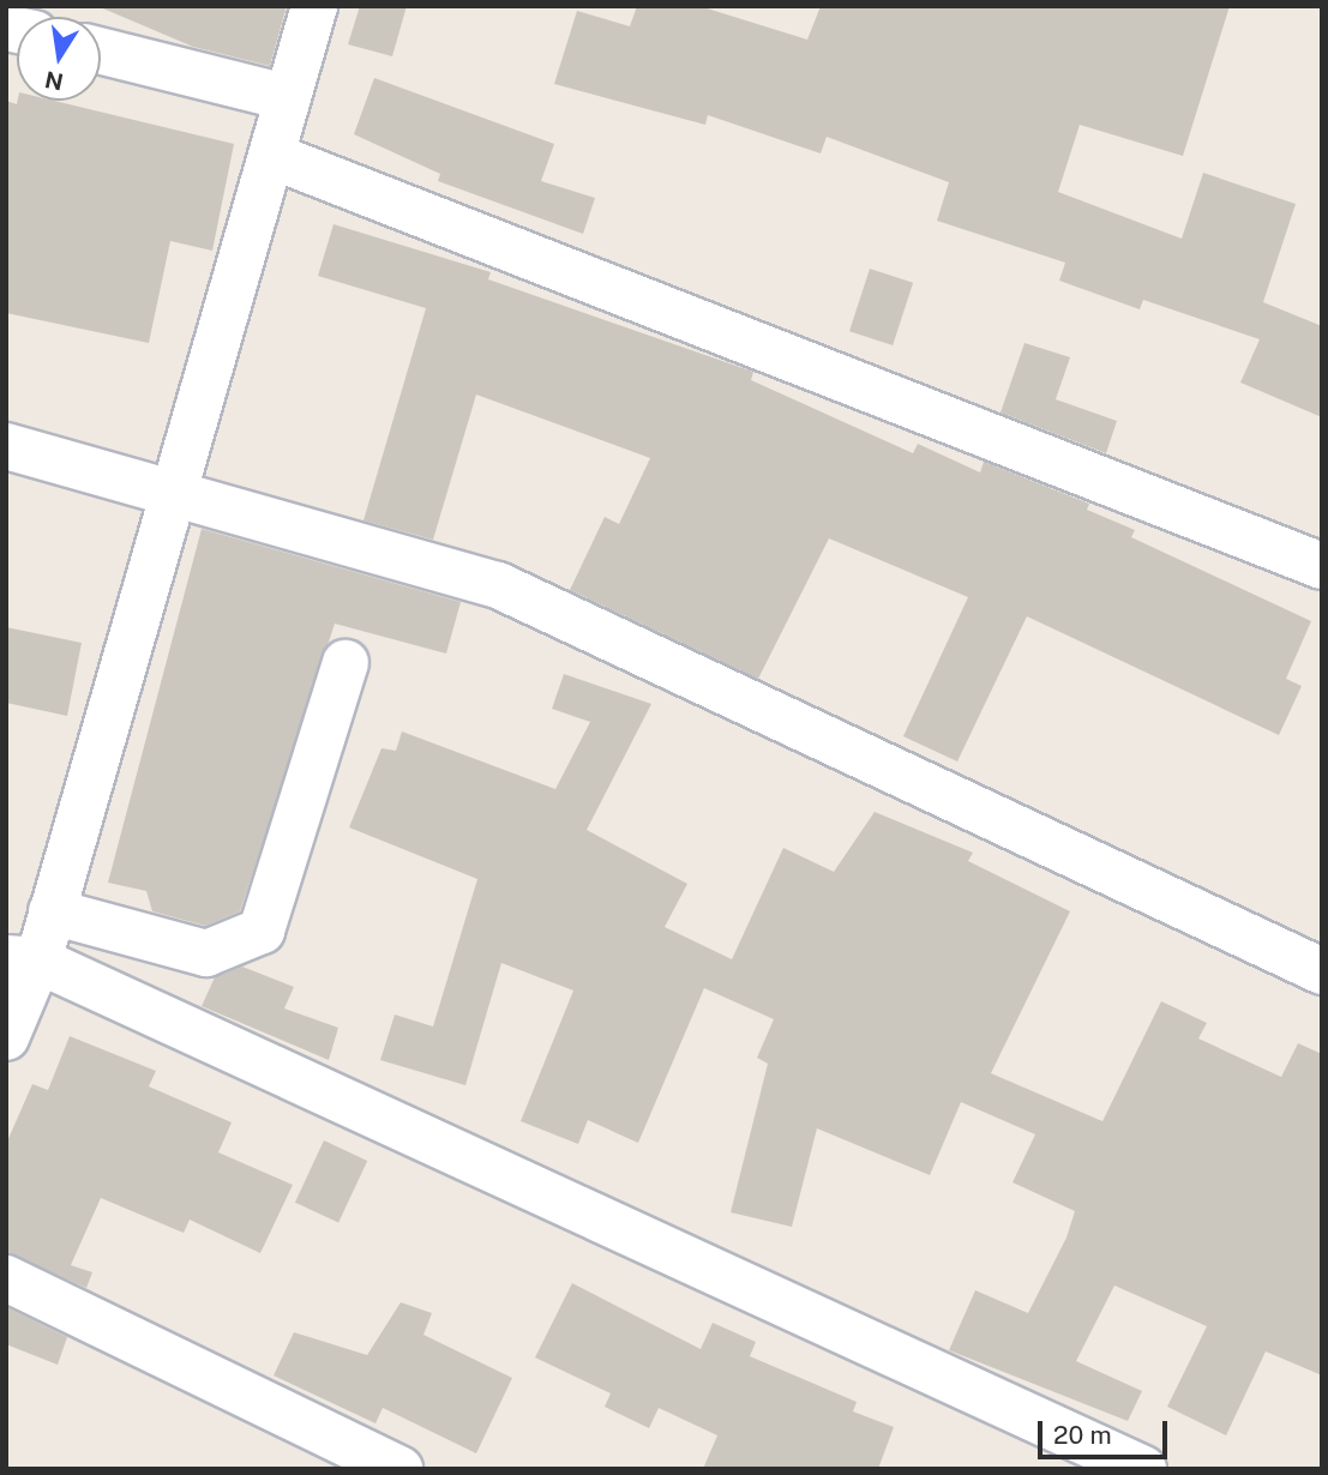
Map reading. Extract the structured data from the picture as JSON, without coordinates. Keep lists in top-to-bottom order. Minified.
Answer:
{"scale_bar":"20 m","north":"bottom"}
